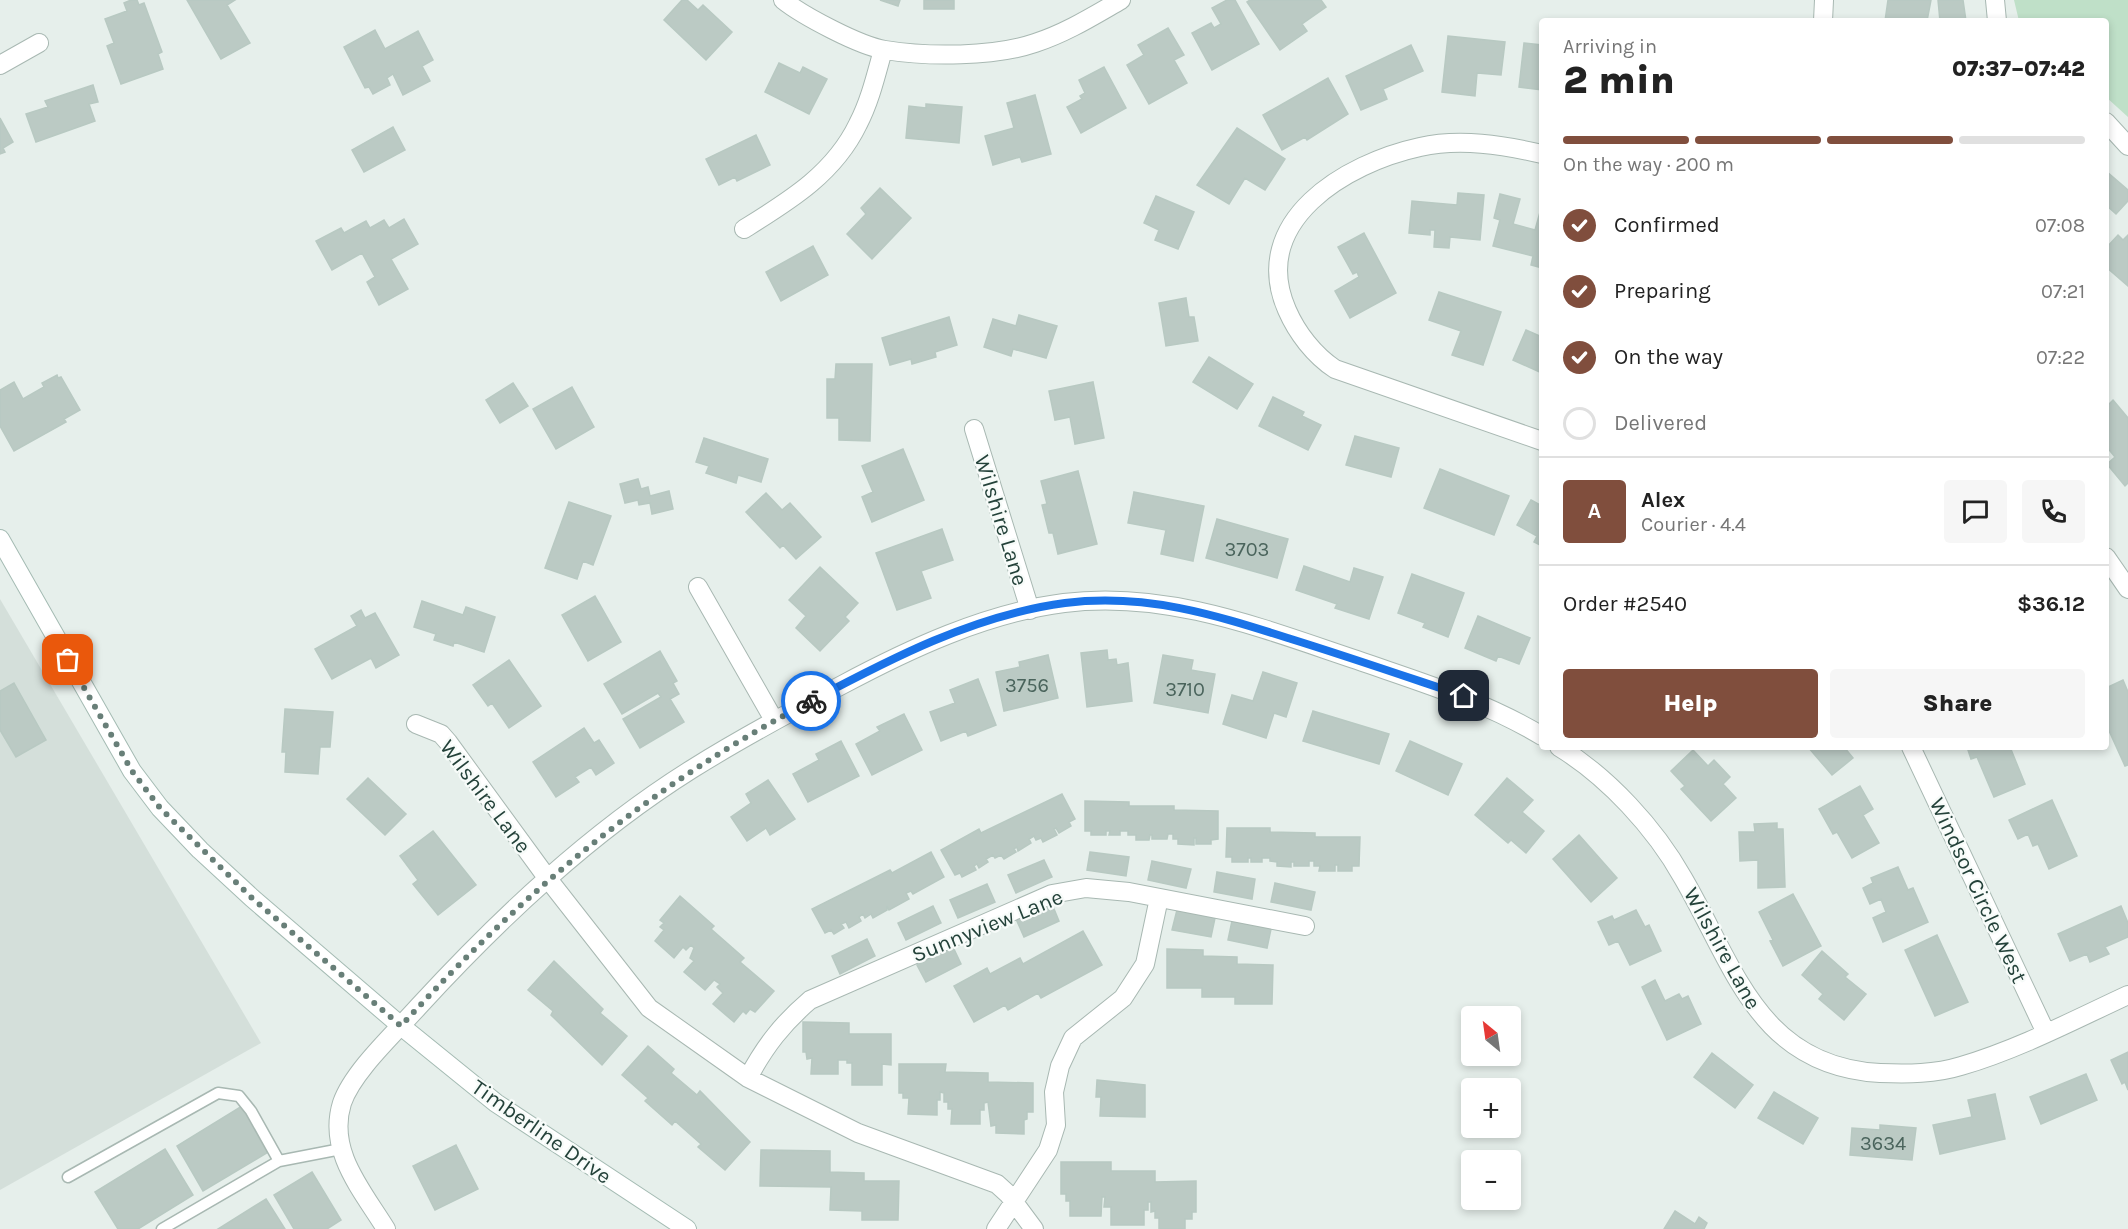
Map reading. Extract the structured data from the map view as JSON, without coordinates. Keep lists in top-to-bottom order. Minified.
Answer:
{"streets":{"street":["Wilshire Lane","Windsor Circle West","Sunnyview Lane","Timberline Drive"]},"crossings":[["Wilshire Lane","Windsor Circle West"],["Wilshire Lane","Timberline Drive"]],"house_numbers":["3703","3756","3710","3634"],"north":"top left","page":{"heading":["2 min","Arriving in","07:37–07:42"],"panel":["Alex","Courier · 4.4","Order #2540","$36.12"],"bar":"On the way · 200 m","list":[["Confirmed","07:08"],["Preparing","07:21"],["On the way","07:22"],"Delivered"],"round":"A","buttons":["Help","Share"],"map_buttons":["+","−"]}}
